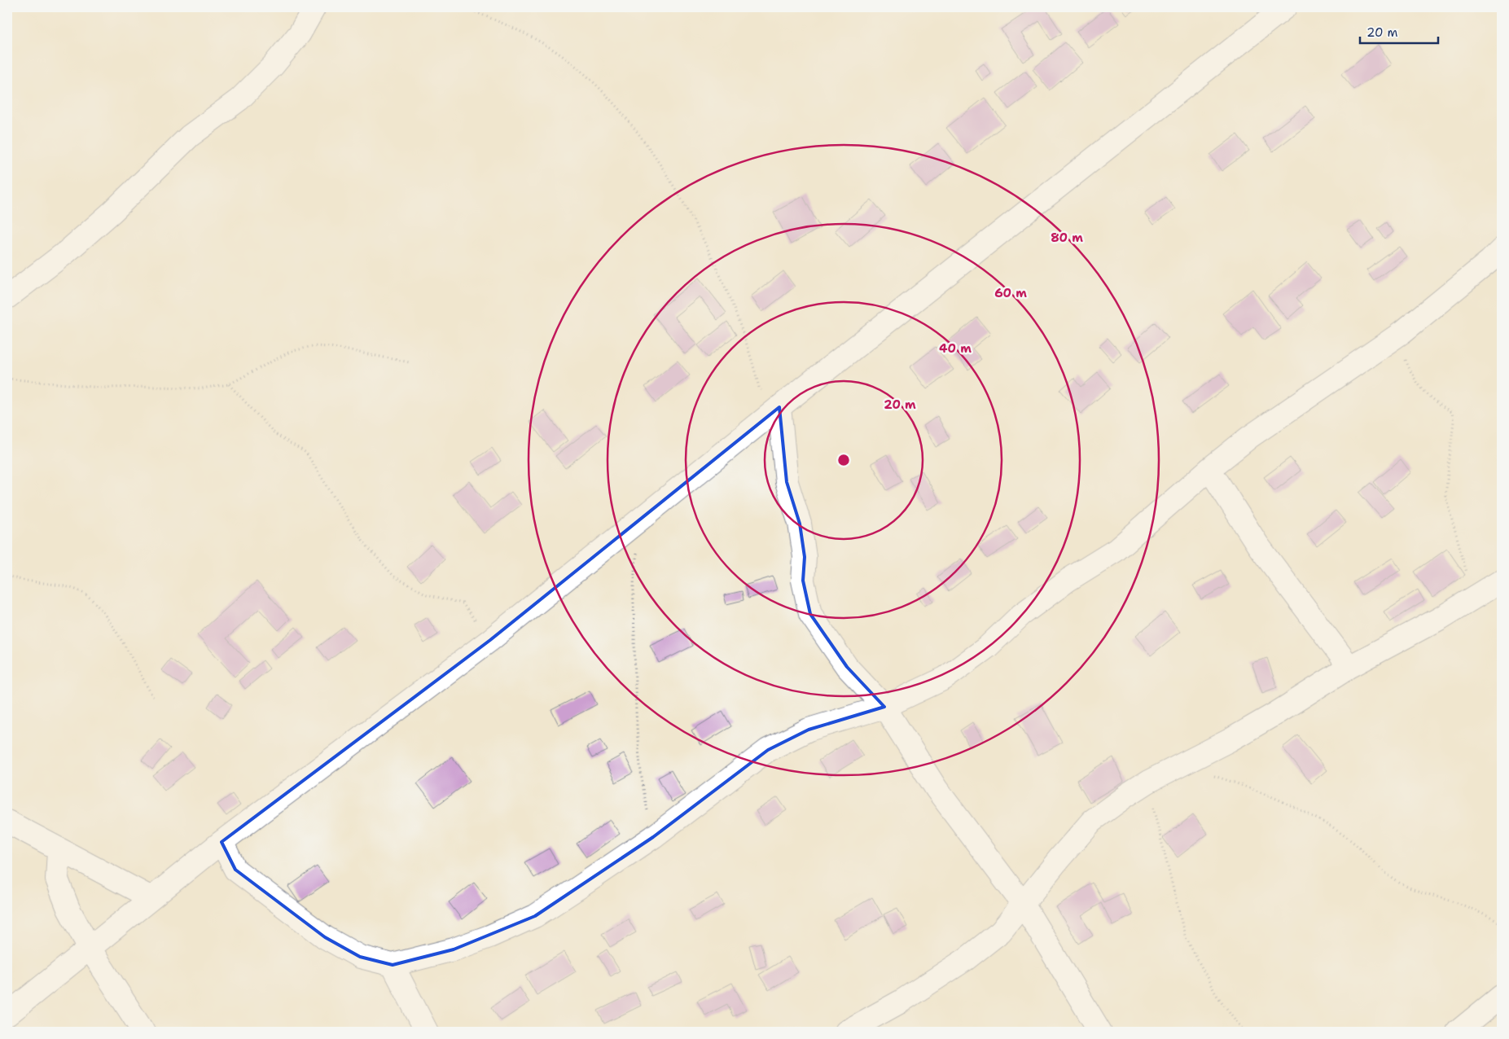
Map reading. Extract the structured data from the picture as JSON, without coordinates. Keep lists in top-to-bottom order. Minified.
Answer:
{"scale_bar":"20 m","rings":["80 m","60 m","40 m","20 m"]}
